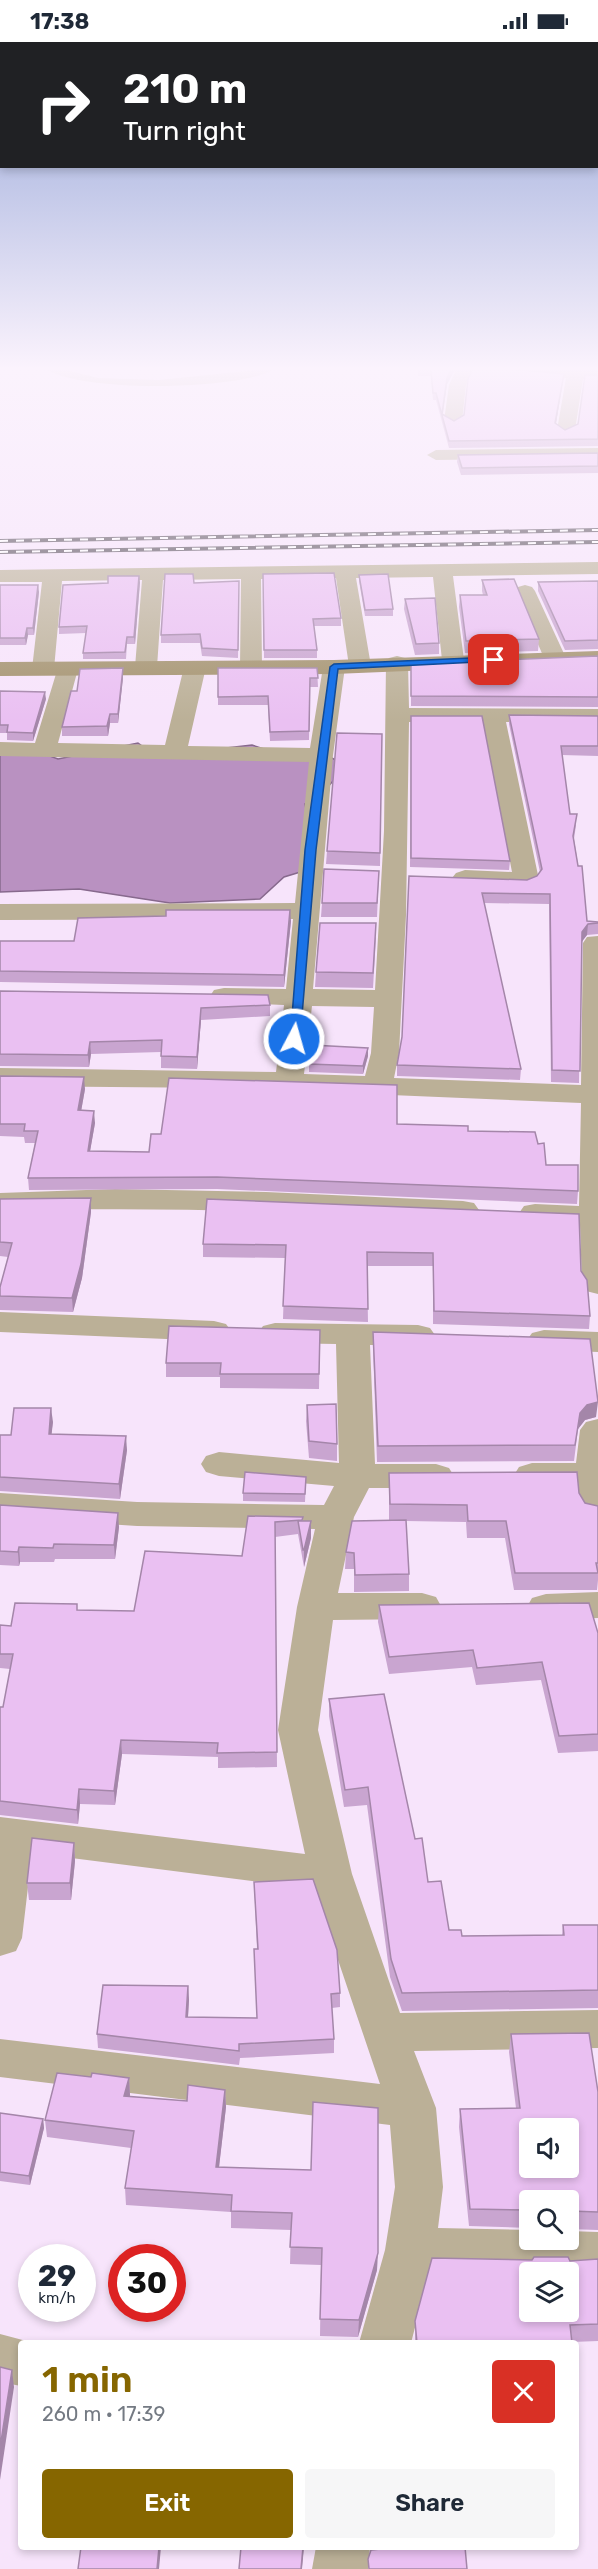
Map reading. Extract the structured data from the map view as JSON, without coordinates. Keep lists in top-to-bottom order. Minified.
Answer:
{"page":{"status":"17:38","turn":["210 m","Turn right"],"speed":"29 km/h","limit":"30","heading":["1 min","260 m · 17:39"],"buttons":["Exit","Share"]}}
